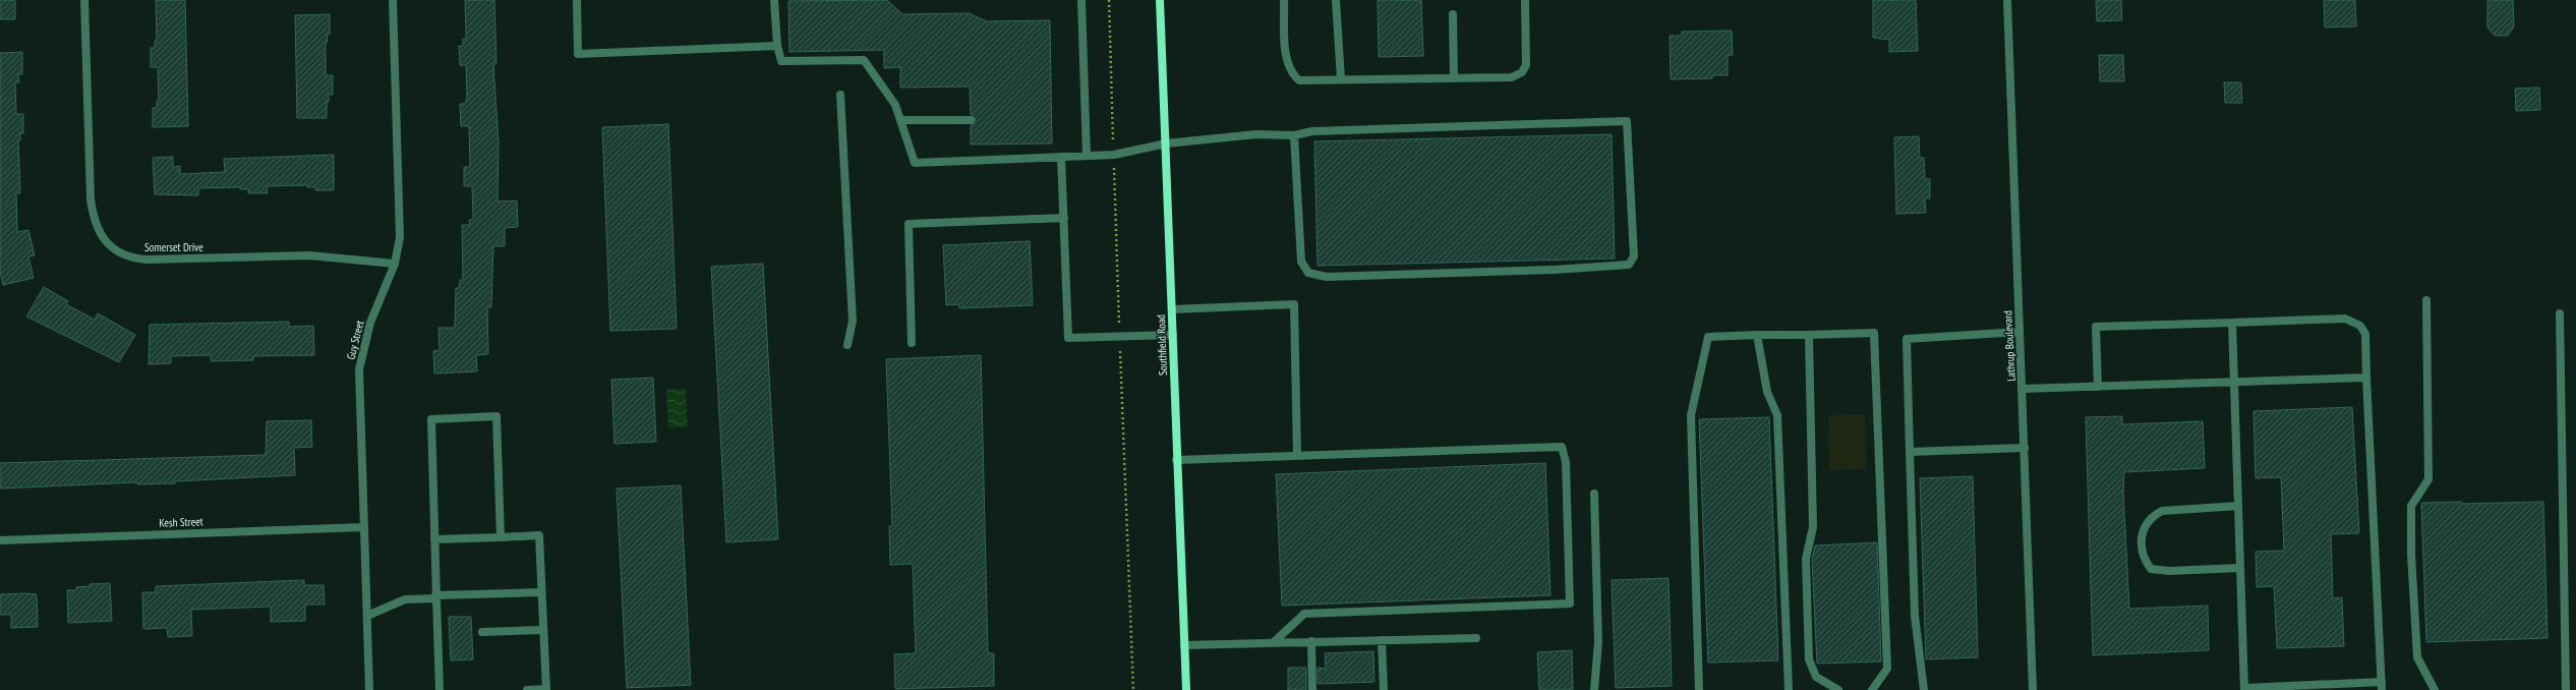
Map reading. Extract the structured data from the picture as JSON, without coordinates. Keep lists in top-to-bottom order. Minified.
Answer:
{"streets":{"main road":["Southfield Road"],"street":["Somerset Drive","Guy Street","Lathrup Boulevard","Kesh Street"]},"crossings":[["Somerset Drive","Guy Street"],["Guy Street","Kesh Street"]]}
